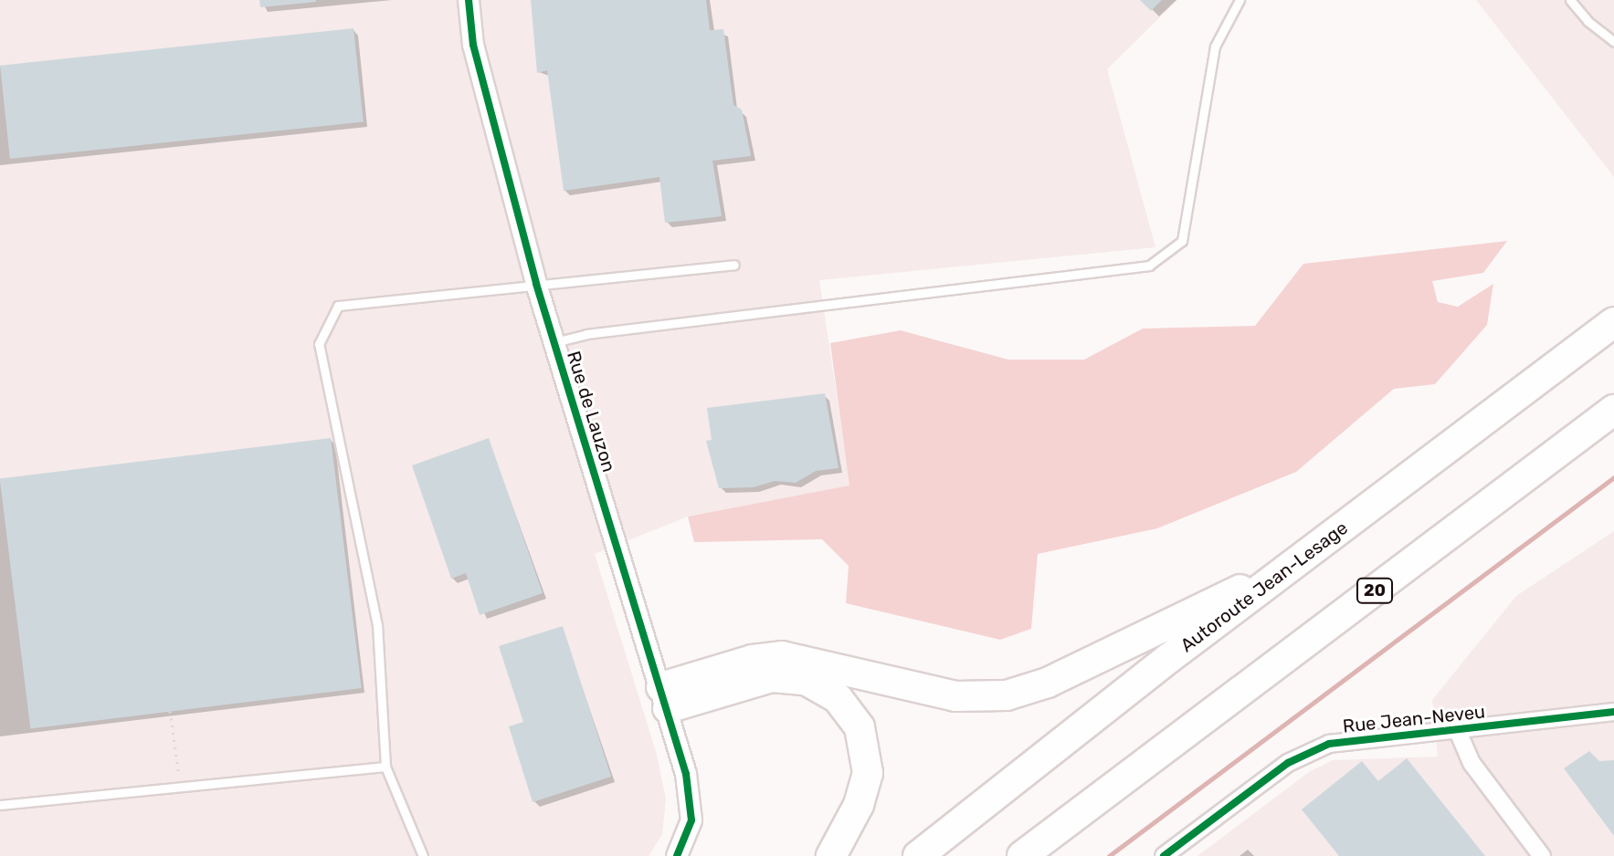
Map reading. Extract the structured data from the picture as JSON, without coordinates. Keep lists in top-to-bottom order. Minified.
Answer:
{"streets":{"highway":["Autoroute Jean-Lesage","20"],"street":["Rue de Lauzon","Rue Jean-Neveu"]}}
